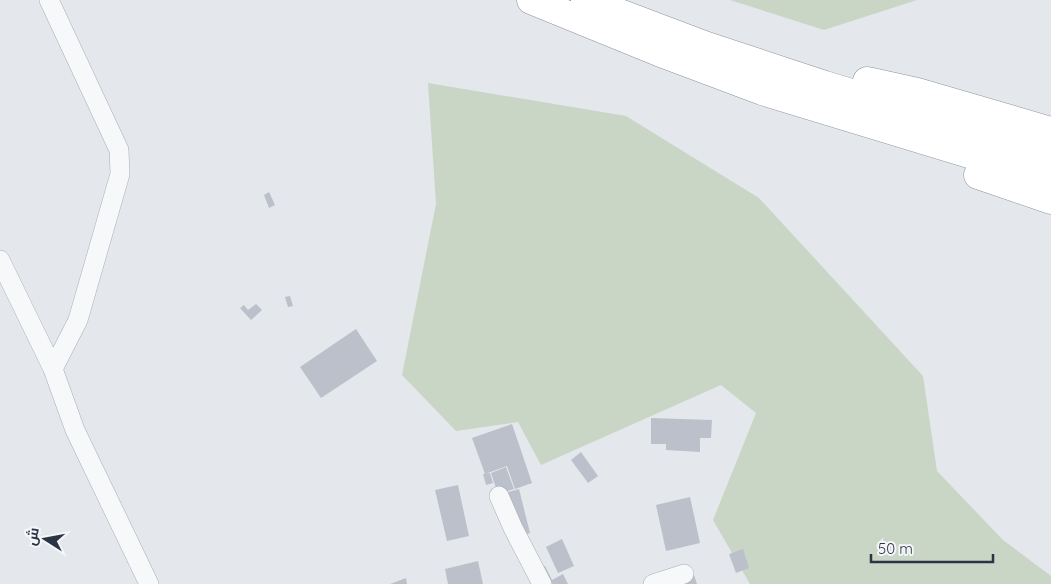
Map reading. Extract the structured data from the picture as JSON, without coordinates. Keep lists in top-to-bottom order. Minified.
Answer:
{"scale_bar":"50 m","north":"left"}
